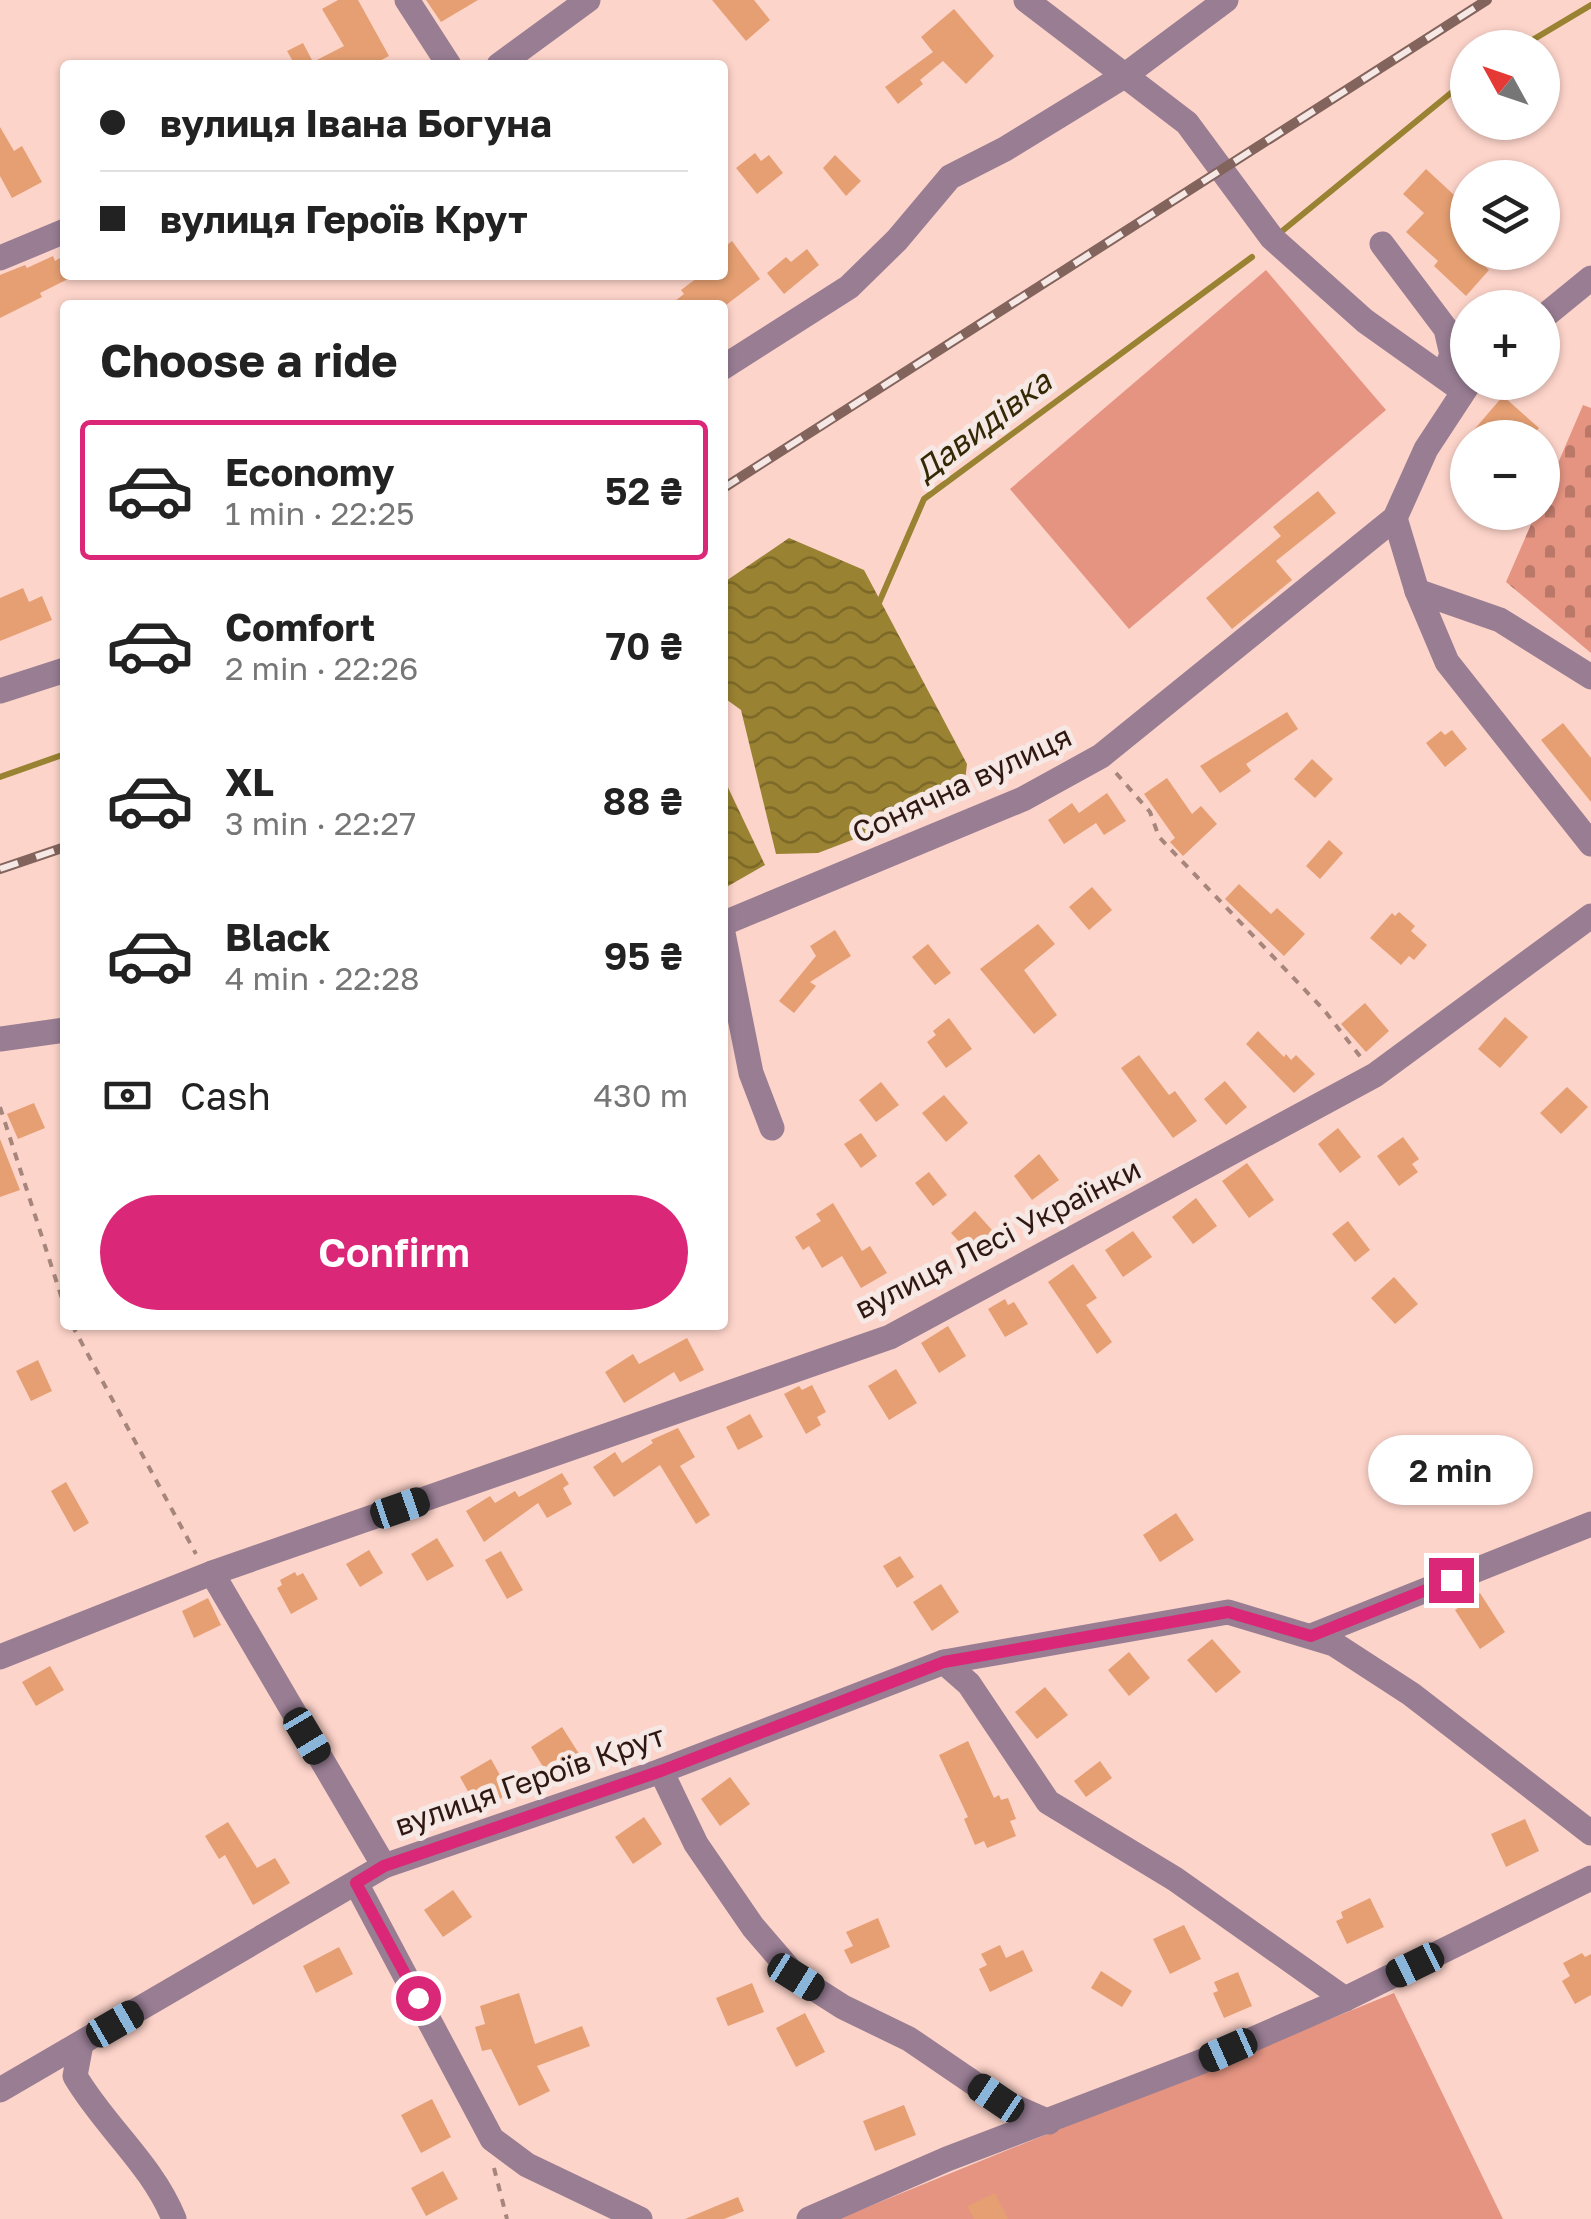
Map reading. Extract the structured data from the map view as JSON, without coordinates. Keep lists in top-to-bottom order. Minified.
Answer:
{"streets":{"street":["Сонячна вулиця","вулиця Лесі Українки","вулиця Героїв Крут"]},"water":["Давидівка"],"north":"top left","page":{"map_buttons":["+","−"],"banner":["вулиця Івана Богуна","вулиця Героїв Крут"],"heading":"Choose a ride","list":[{"name":"Economy","note":"1 min · 22:25","value":"52 ₴"},{"name":"Comfort","note":"2 min · 22:26","value":"70 ₴"},{"name":"XL","note":"3 min · 22:27","value":"88 ₴"},{"name":"Black","note":"4 min · 22:28","value":"95 ₴"}],"pay":["Cash","430 m"],"buttons":"Confirm","bubble":"2 min"}}
